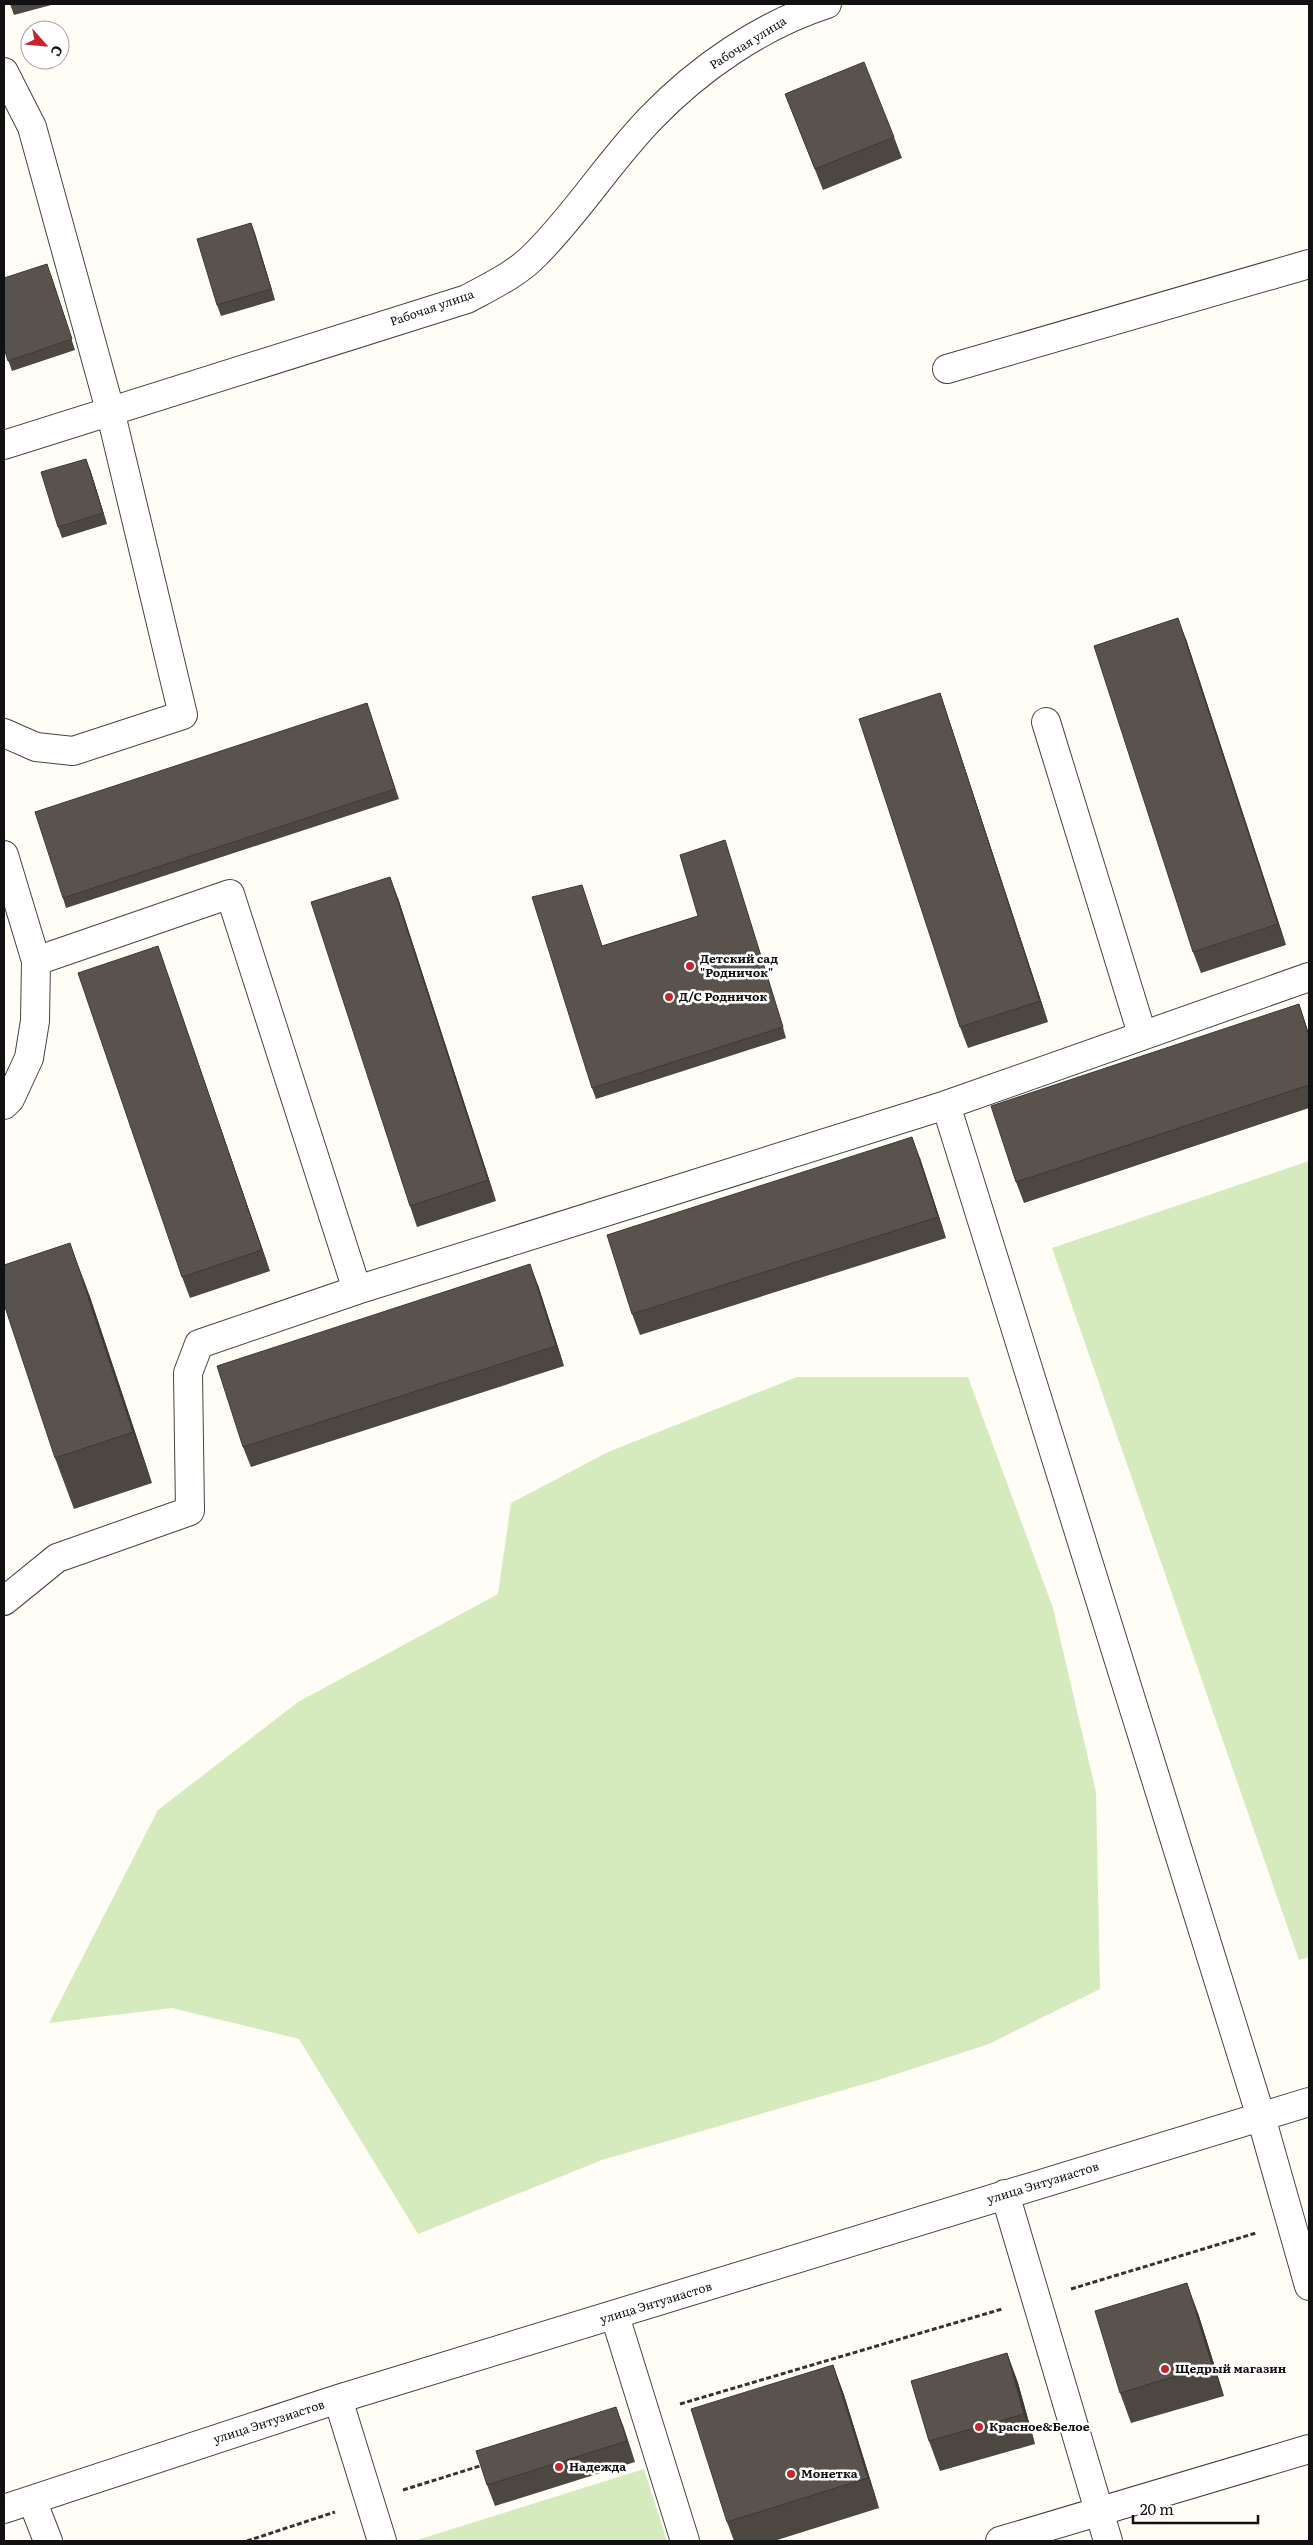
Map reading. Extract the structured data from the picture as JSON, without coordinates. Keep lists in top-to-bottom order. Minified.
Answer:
{"streets":{"street":["Рабочая улица","улица Энтузиастов"]},"places":["Детский сад \"Родничок\"","Д/С Родничок","Щедрый магазин","Красное&Белое","Надежда","Монетка"],"scale_bar":"20 m","north":"bottom right"}
